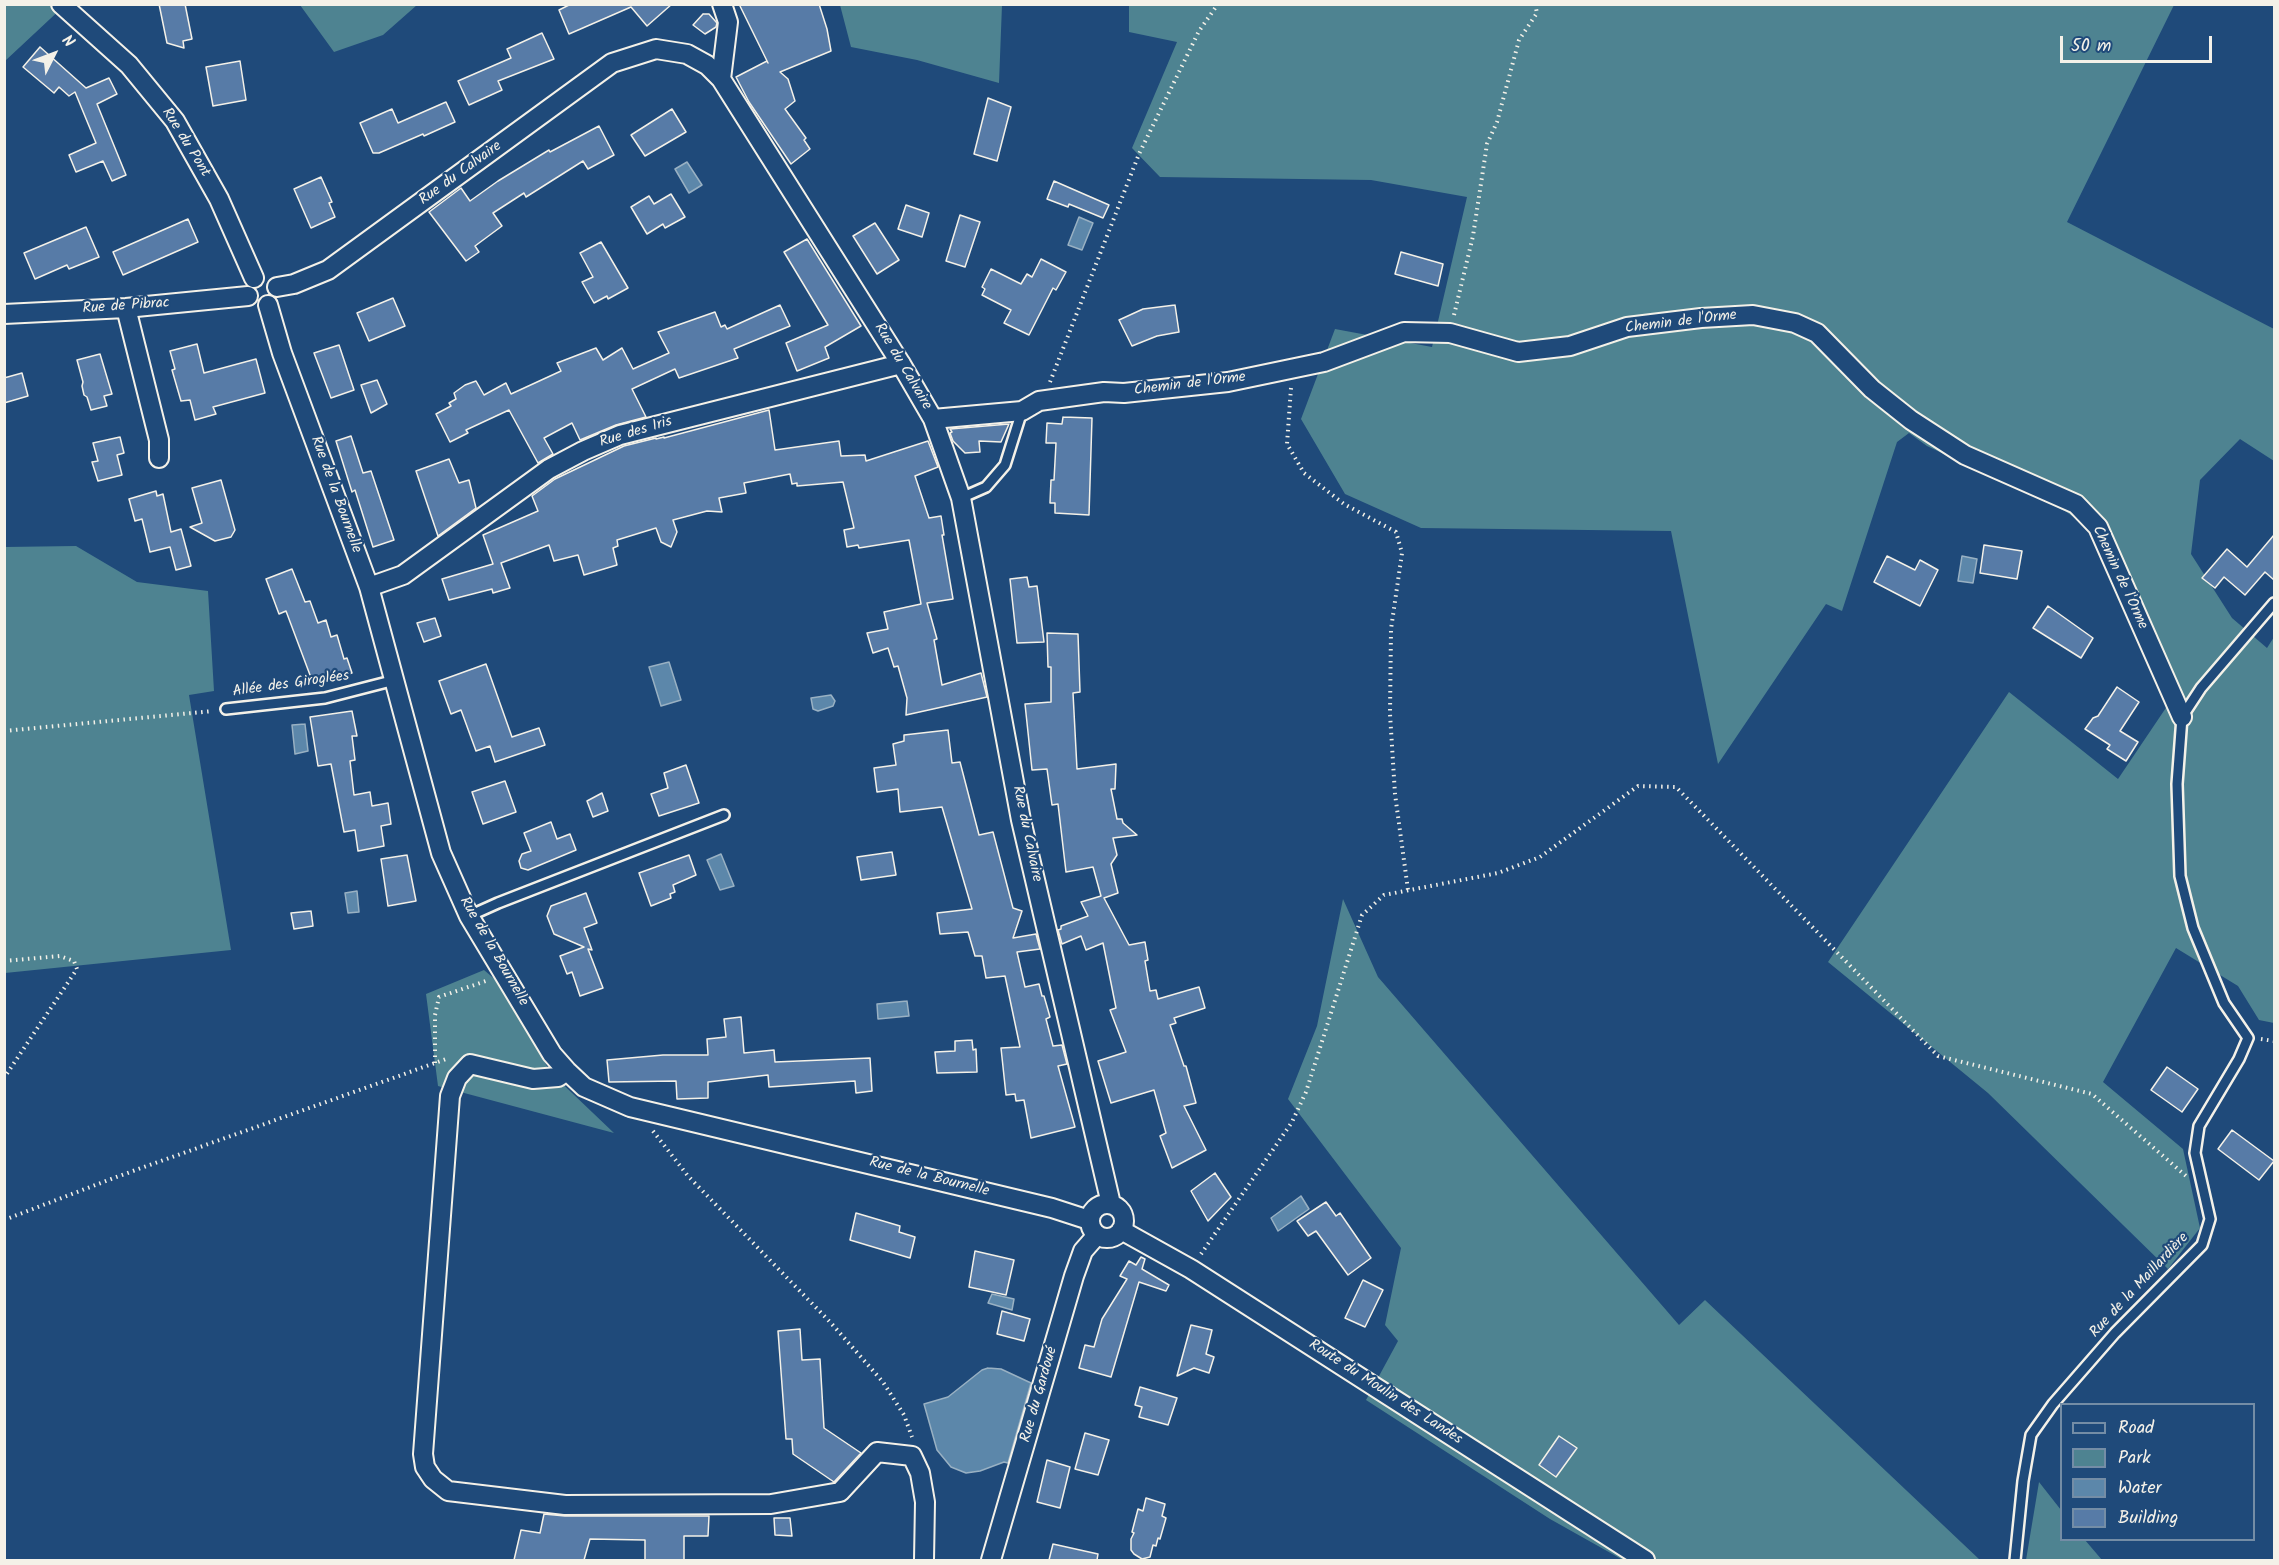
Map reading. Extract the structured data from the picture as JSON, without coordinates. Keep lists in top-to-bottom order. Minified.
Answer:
{"streets":{"street":["Rue du Pont","Rue du Calvaire","Rue de Pibrac","Chemin de l'Orme","Rue des Iris","Rue de la Bournelle","Route du Moulin des Landes","Rue du Gardoué"],"lane":["Allée des Giroglées","Rue de la Maillardière"]},"crossings":[["Rue du Pont","Rue du Calvaire"],["Rue du Pont","Rue de Pibrac"],["Rue du Pont","Rue de la Bournelle"],["Rue du Calvaire","Rue de Pibrac"],["Rue du Calvaire","Chemin de l'Orme"],["Rue du Calvaire","Rue des Iris"],["Rue du Calvaire","Rue de la Bournelle"],["Rue du Calvaire","Route du Moulin des Landes"],["Rue du Calvaire","Rue du Gardoué"],["Rue de Pibrac","Rue de la Bournelle"],["Chemin de l'Orme","Rue de la Maillardière"],["Rue des Iris","Rue de la Bournelle"],["Rue de la Bournelle","Allée des Giroglées"],["Rue de la Bournelle","Route du Moulin des Landes"],["Rue de la Bournelle","Rue du Gardoué"],["Route du Moulin des Landes","Rue du Gardoué"]],"legend":["Road","Park","Water","Building"],"scale_bar":"50 m","north":"top right"}
